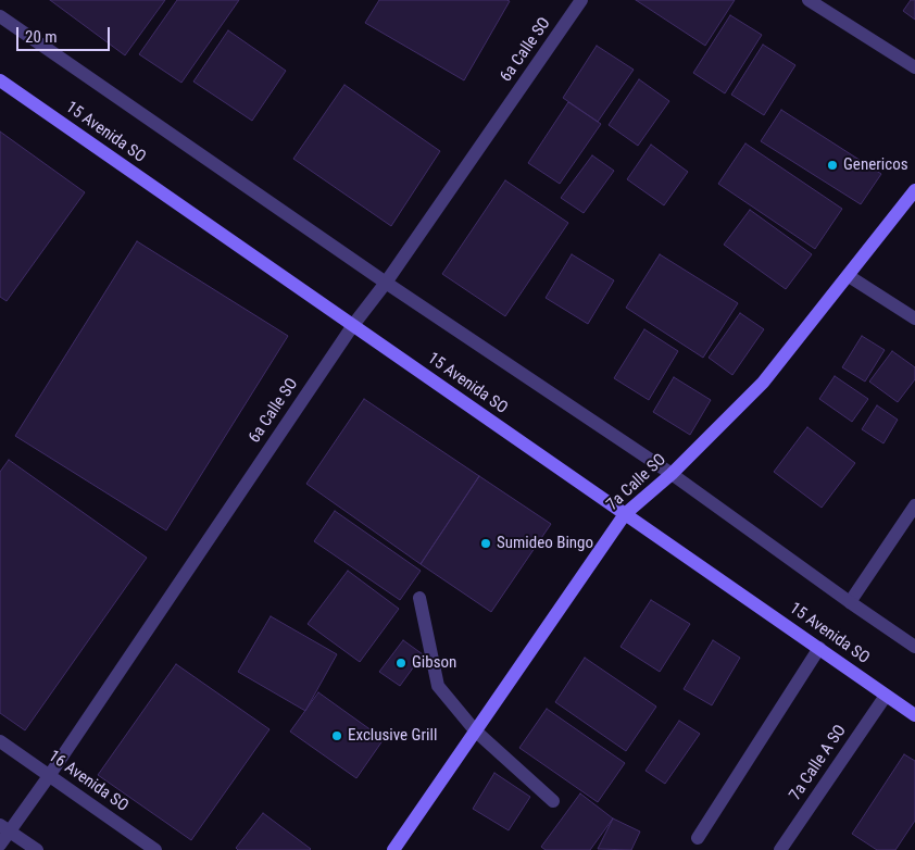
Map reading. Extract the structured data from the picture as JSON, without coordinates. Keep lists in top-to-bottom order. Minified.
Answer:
{"streets":{"street":["6a Calle SO","15 Avenida SO","7a Calle SO","7a Calle A SO","16 Avenida SO"]},"crossings":[["6a Calle SO","15 Avenida SO"],["6a Calle SO","16 Avenida SO"],["15 Avenida SO","7a Calle SO"],["15 Avenida SO","7a Calle A SO"]],"places":["Genericos","Sumideo Bingo","Gibson","Exclusive Grill"],"scale_bar":"20 m"}
